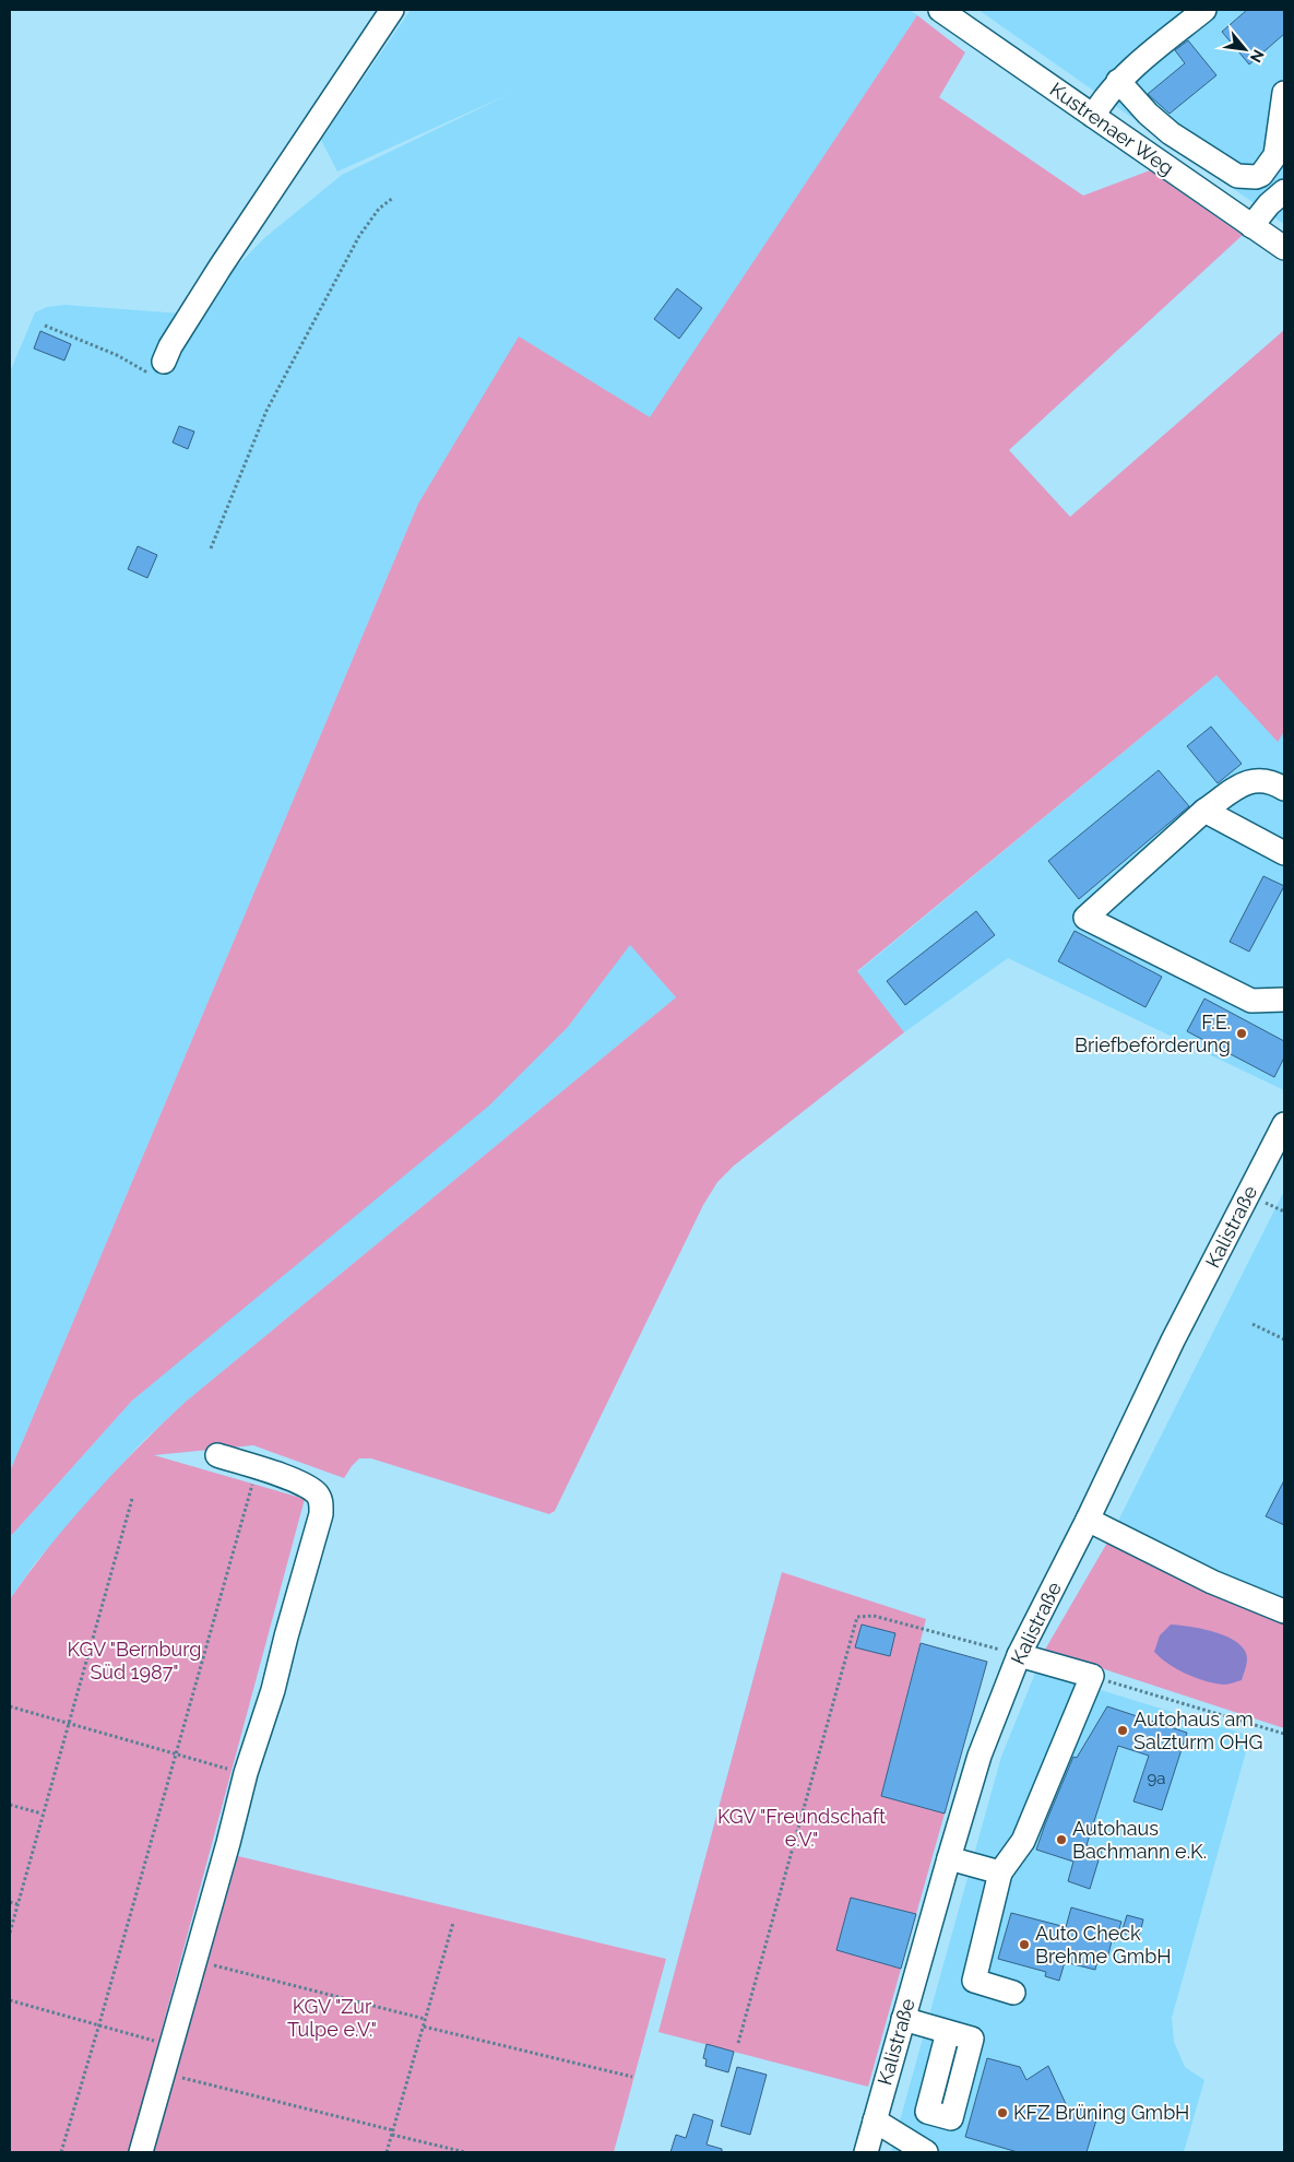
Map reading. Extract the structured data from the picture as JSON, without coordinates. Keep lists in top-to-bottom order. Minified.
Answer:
{"streets":{"street":["Kustrenaer Weg","Kalistraße"]},"parks":["KGV \"Bernburg Süd 1987\"","KGV \"Freundschaft e.V.\"","KGV \"Zur Tulpe e.V.\""],"places":["F.E. Briefbeförderung","Autohaus am Salzturm OHG","Autohaus Bachmann e.K.","Auto Check Brehme GmbH","KFZ Brüning GmbH"],"house_numbers":["9a"],"north":"bottom right"}
